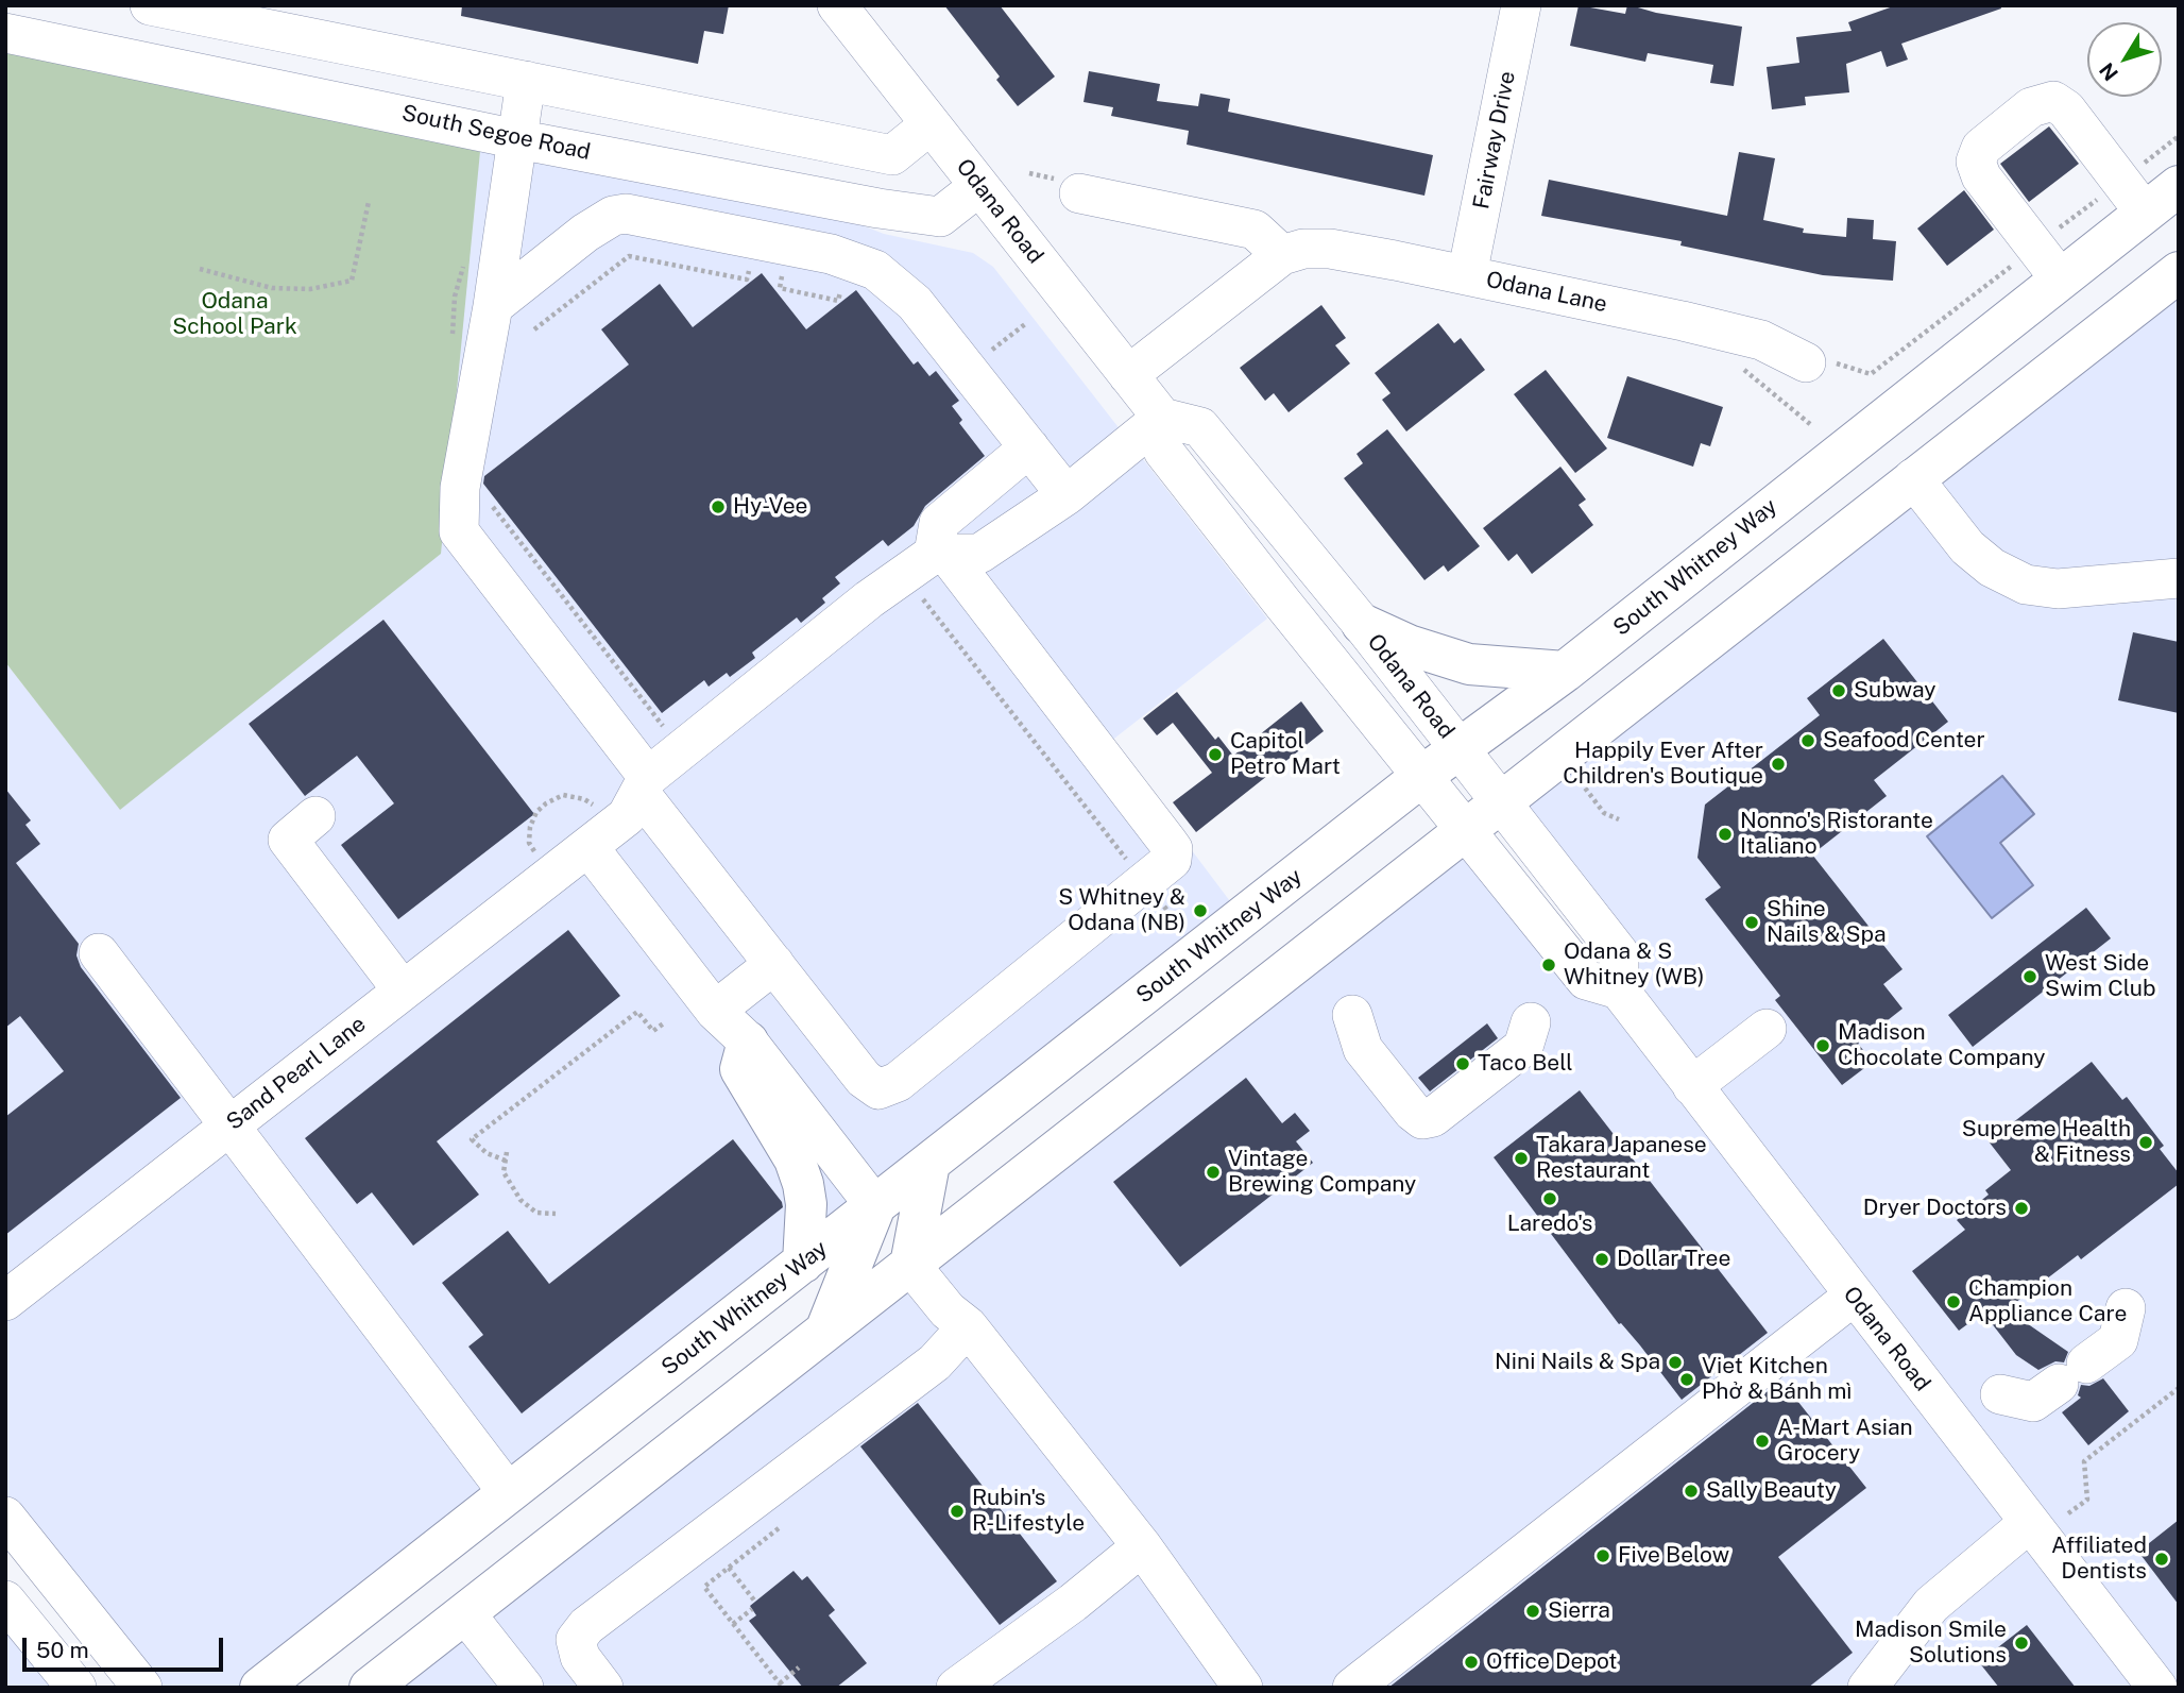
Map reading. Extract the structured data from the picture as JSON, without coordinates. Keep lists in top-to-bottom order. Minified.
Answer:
{"streets":{"main road":["South Whitney Way"],"street":["South Segoe Road","Fairway Drive","Odana Road","Odana Lane","Sand Pearl Lane"]},"crossings":[["South Segoe Road","Odana Road"],["Fairway Drive","Odana Lane"],["Odana Road","Odana Lane"],["Odana Road","South Whitney Way"]],"parks":["Odana School Park"],"places":["Hy-Vee","Subway","Seafood Center","Capitol Petro Mart","Happily Ever After Children's Boutique","Nonno's Ristorante Italiano","S Whitney & Odana (NB)","Shine Nails & Spa","Odana & S Whitney (WB)","West Side Swim Club","Madison Chocolate Company","Taco Bell","Supreme Health & Fitness","Takara Japanese Restaurant","Vintage Brewing Company","Laredo's","Dryer Doctors","Dollar Tree","Champion Appliance Care","Nini Nails & Spa","Viet Kitchen Phở & Bánh mì","A-Mart Asian Grocery","Sally Beauty","Rubin's R-Lifestyle","Five Below","Affiliated Dentists","Sierra","Madison Smile Solutions","Office Depot"],"scale_bar":"50 m","north":"bottom left"}
